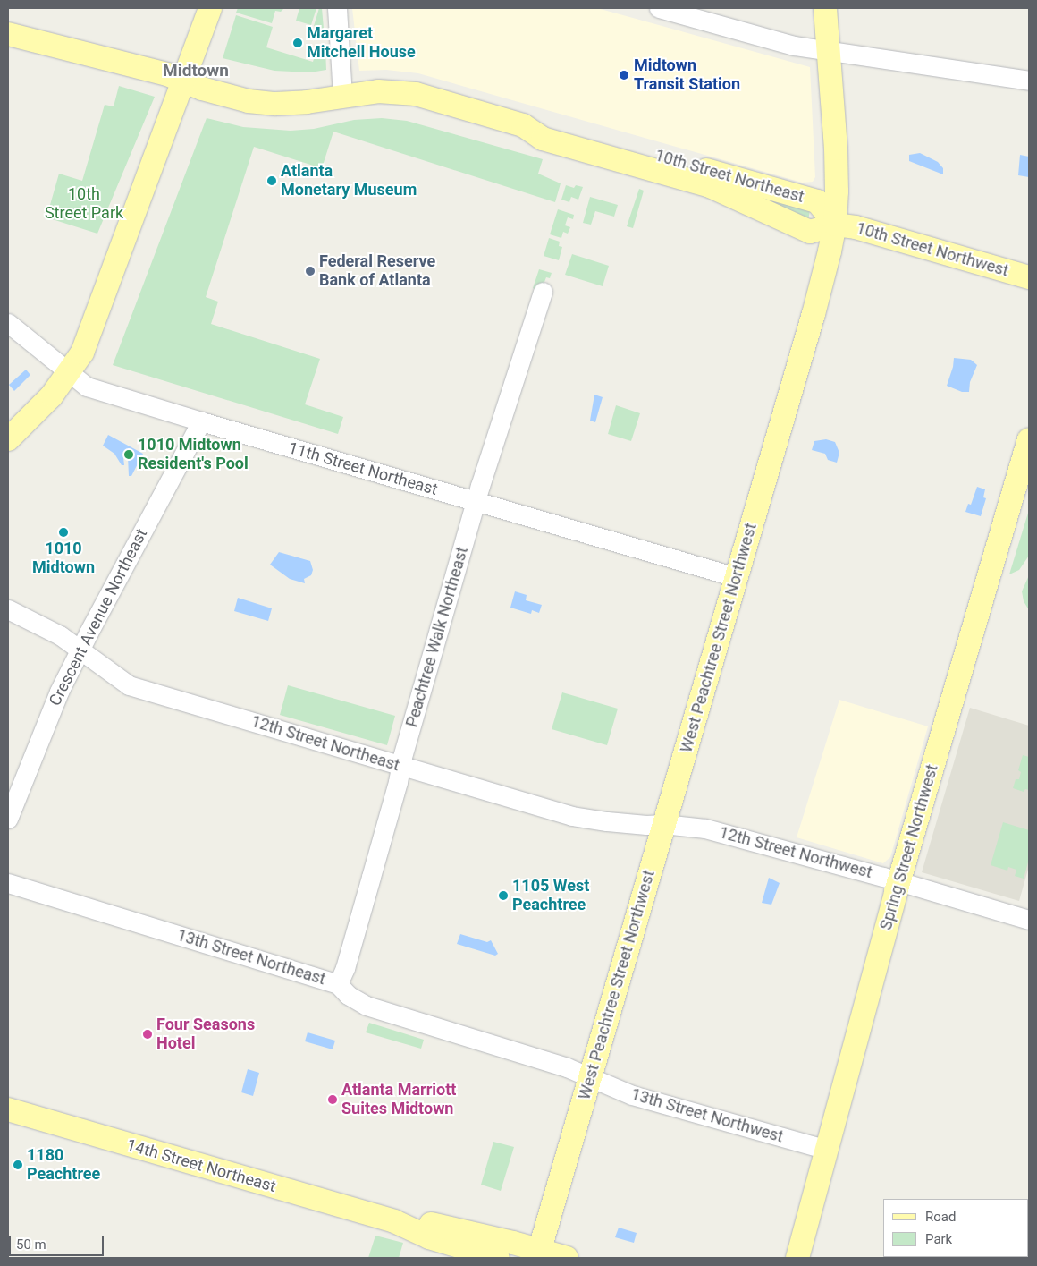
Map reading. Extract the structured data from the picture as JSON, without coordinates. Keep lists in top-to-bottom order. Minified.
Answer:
{"streets":{"main road":["10th Street Northeast","10th Street Northwest","West Peachtree Street Northwest","Spring Street Northwest","14th Street Northeast"],"street":["11th Street Northeast","Crescent Avenue Northeast","Peachtree Walk Northeast","12th Street Northeast","12th Street Northwest","13th Street Northeast","13th Street Northwest"]},"crossings":[["10th Street Northeast","10th Street Northwest"],["10th Street Northeast","West Peachtree Street Northwest"],["10th Street Northwest","West Peachtree Street Northwest"],["11th Street Northeast","Crescent Avenue Northeast"],["11th Street Northeast","Peachtree Walk Northeast"],["11th Street Northeast","West Peachtree Street Northwest"],["Crescent Avenue Northeast","12th Street Northeast"],["Peachtree Walk Northeast","12th Street Northeast"],["Peachtree Walk Northeast","13th Street Northeast"],["West Peachtree Street Northwest","12th Street Northeast"],["West Peachtree Street Northwest","12th Street Northwest"],["West Peachtree Street Northwest","13th Street Northeast"],["West Peachtree Street Northwest","13th Street Northwest"],["West Peachtree Street Northwest","14th Street Northeast"],["12th Street Northeast","12th Street Northwest"],["Spring Street Northwest","12th Street Northwest"],["Spring Street Northwest","13th Street Northwest"],["13th Street Northeast","13th Street Northwest"]],"districts":["Midtown"],"parks":["10th Street Park"],"places":["Margaret Mitchell House","Midtown Transit Station","Atlanta Monetary Museum","Federal Reserve Bank of Atlanta","1010 Midtown Resident's Pool","1010 Midtown","1105 West Peachtree","Four Seasons Hotel","Atlanta Marriott Suites Midtown","1180 Peachtree"],"legend":["Road","Park"],"scale_bar":"50 m"}
